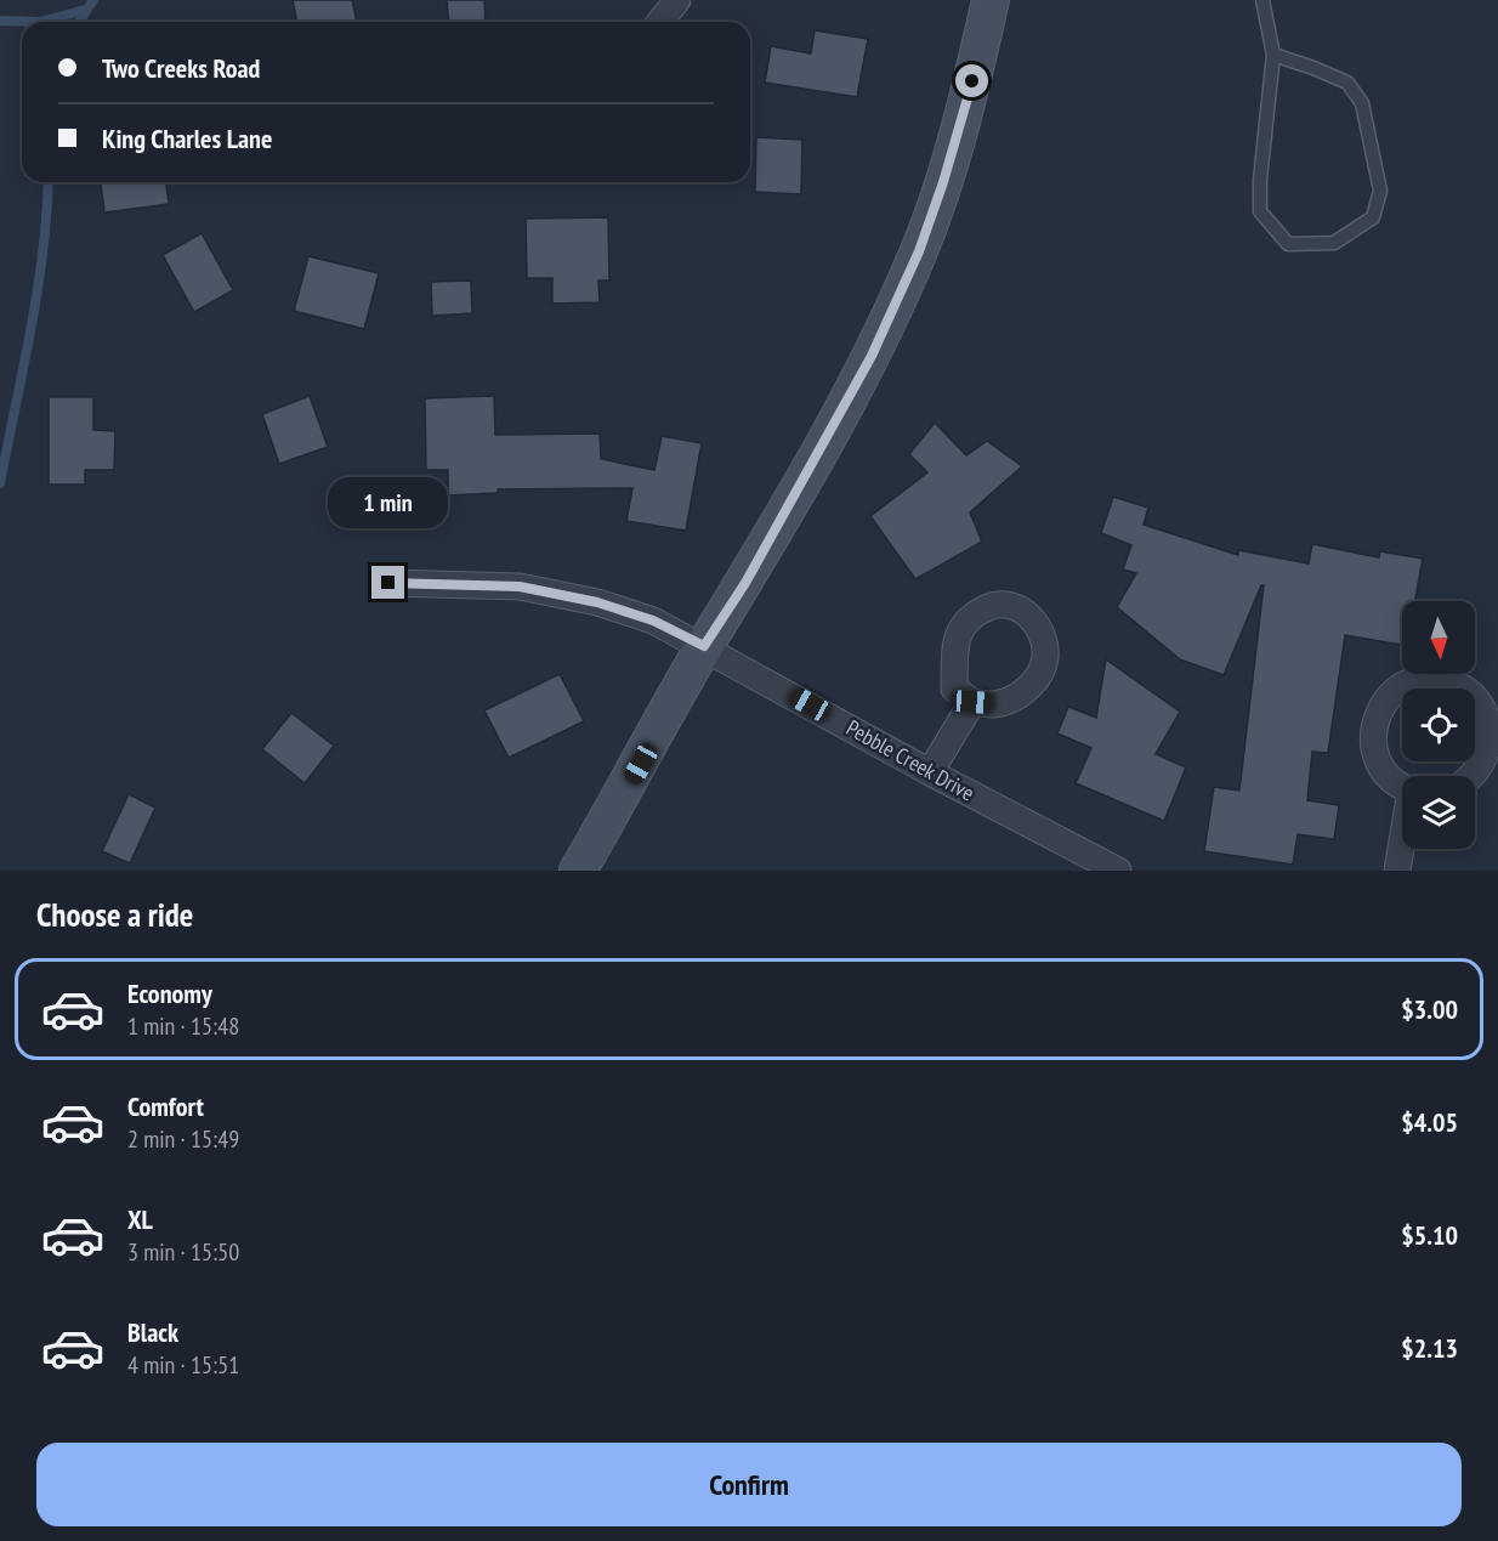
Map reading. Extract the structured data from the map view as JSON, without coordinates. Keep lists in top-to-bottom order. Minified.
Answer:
{"streets":{"street":["Pebble Creek Drive"]},"north":"bottom","page":{"banner":["Two Creeks Road","King Charles Lane"],"bubble":"1 min","heading":"Choose a ride","list":[{"name":"Economy","note":"1 min · 15:48","value":"$3.00"},{"name":"Comfort","note":"2 min · 15:49","value":"$4.05"},{"name":"XL","note":"3 min · 15:50","value":"$5.10"},{"name":"Black","note":"4 min · 15:51","value":"$2.13"}],"buttons":"Confirm"}}
